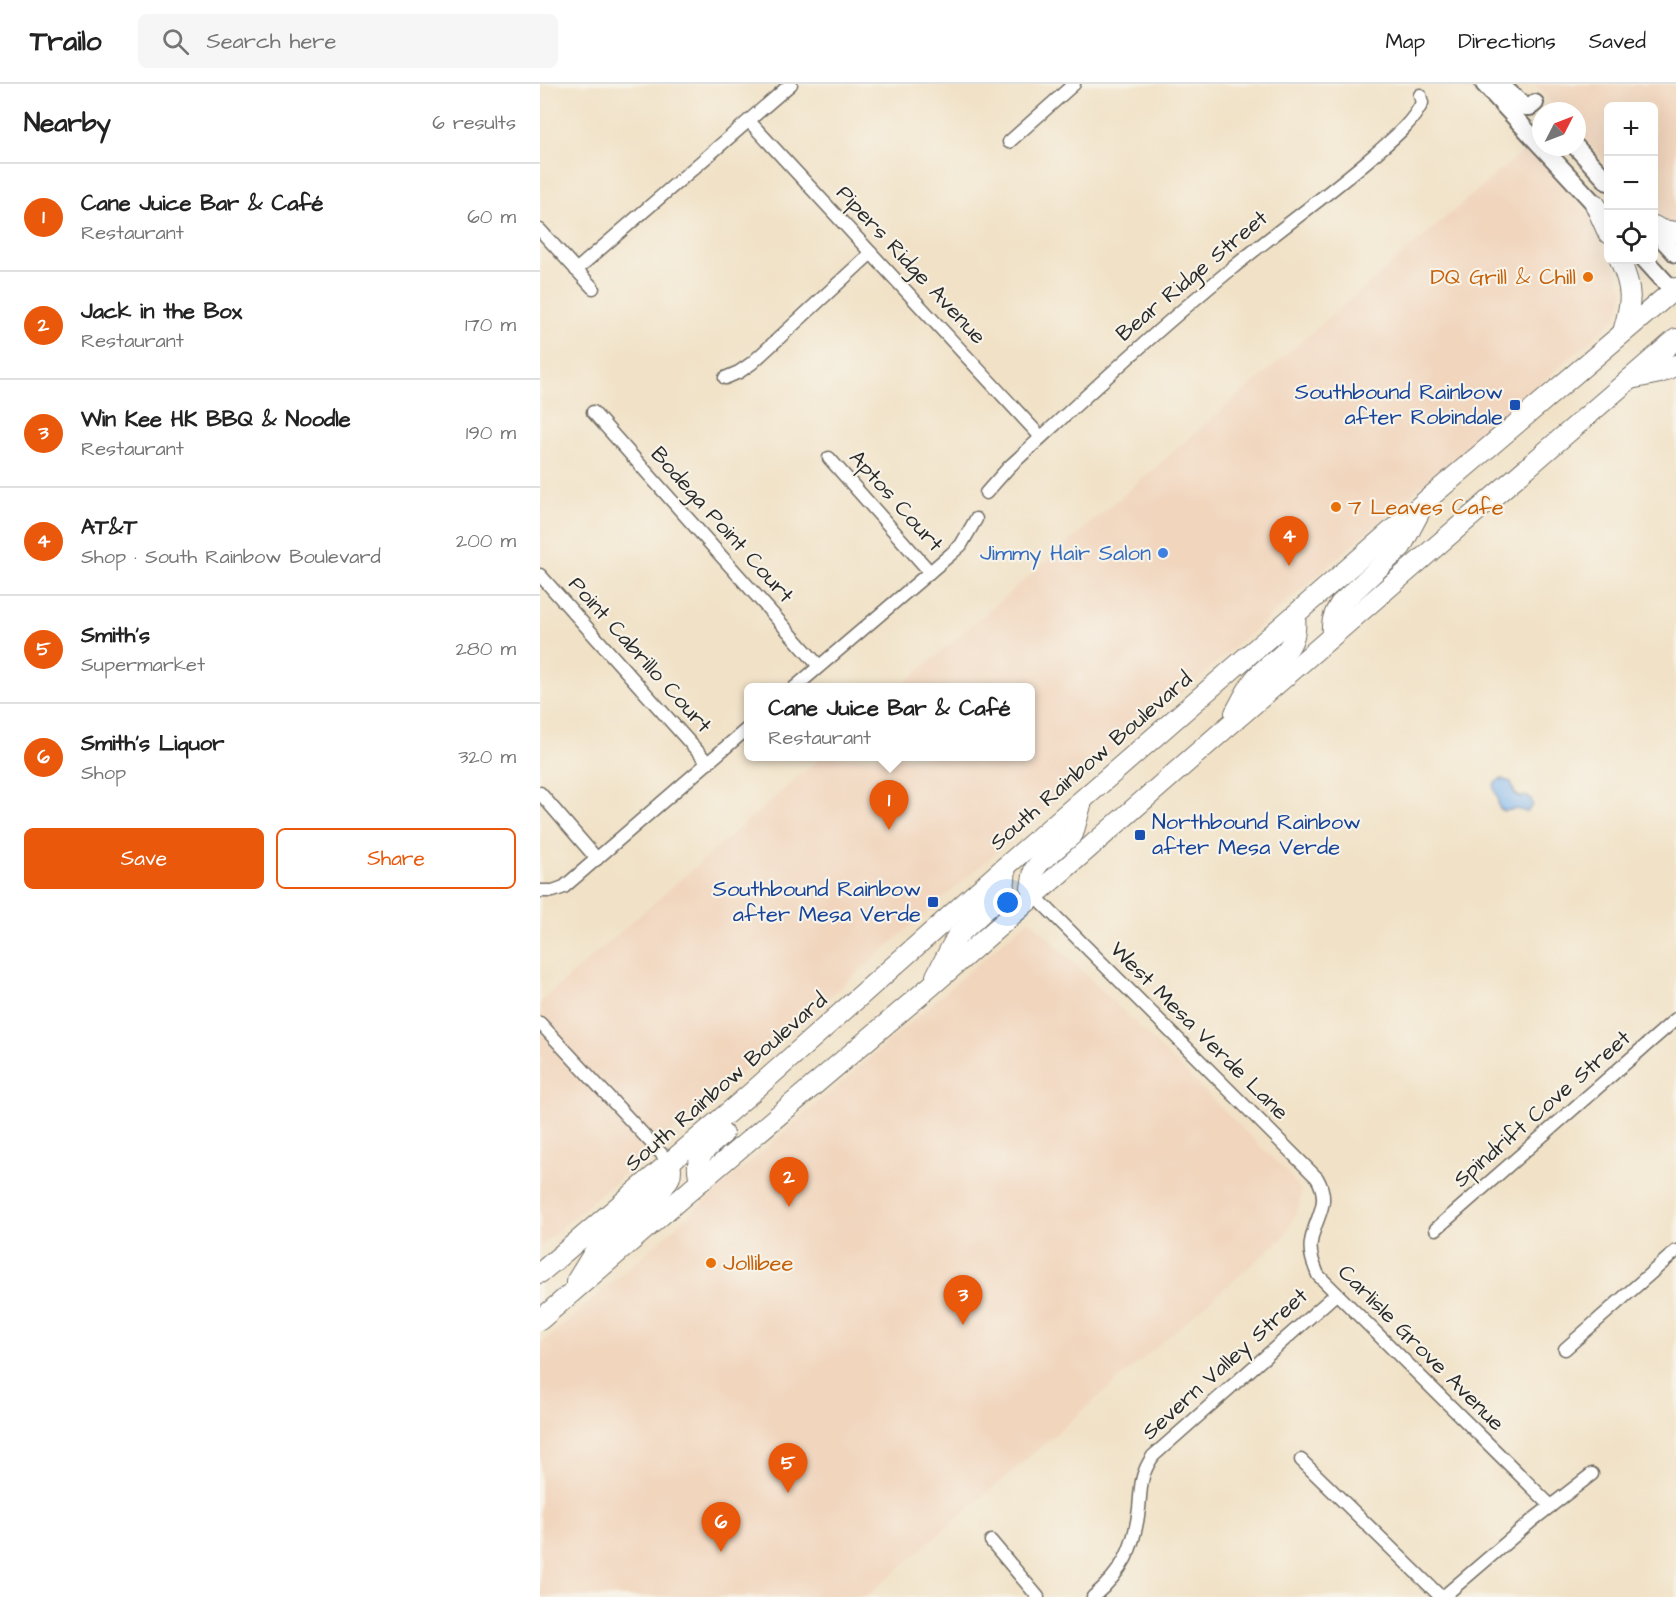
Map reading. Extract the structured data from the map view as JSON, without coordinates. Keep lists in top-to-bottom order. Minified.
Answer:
{"streets":{"main road":["South Rainbow Boulevard"],"street":["Pipers Ridge Avenue","Bear Ridge Street","Aptos Court","Bodega Point Court","Point Cabrillo Court","West Mesa Verde Lane","Spindrift Cove Street","Carlisle Grove Avenue","Severn Valley Street"]},"crossings":[["Pipers Ridge Avenue","Bear Ridge Street"],["West Mesa Verde Lane","Carlisle Grove Avenue"],["Carlisle Grove Avenue","Severn Valley Street"]],"places":{"other":["DQ Grill & Chill","7 Leaves Cafe","Jimmy Hair Salon","Jollibee"],"transit":["Southbound Rainbow after Robindale","Northbound Rainbow after Mesa Verde","Southbound Rainbow after Mesa Verde"]},"north":"top right","page":{"header":"Trailo","search":"Search here","nav":["Map","Directions","Saved"],"heading":["Nearby","6 results"],"map_buttons":["+","−"],"list":[{"mark":"1","name":"Cane Juice Bar & Café","note":"Restaurant","value":"60 m"},{"mark":"2","name":"Jack in the Box","note":"Restaurant","value":"170 m"},{"mark":"3","name":"Win Kee HK BBQ & Noodle","note":"Restaurant","value":"190 m"},{"mark":"4","name":"AT&T","note":"Shop · South Rainbow Boulevard","value":"200 m"},{"mark":"5","name":"Smith's","note":"Supermarket","value":"280 m"},{"mark":"6","name":"Smith's Liquor","note":"Shop","value":"320 m"}],"pins":["4","1","2","3","5","6"],"popup":["Cane Juice Bar & Café","Restaurant"],"buttons":["Save","Share"]}}
